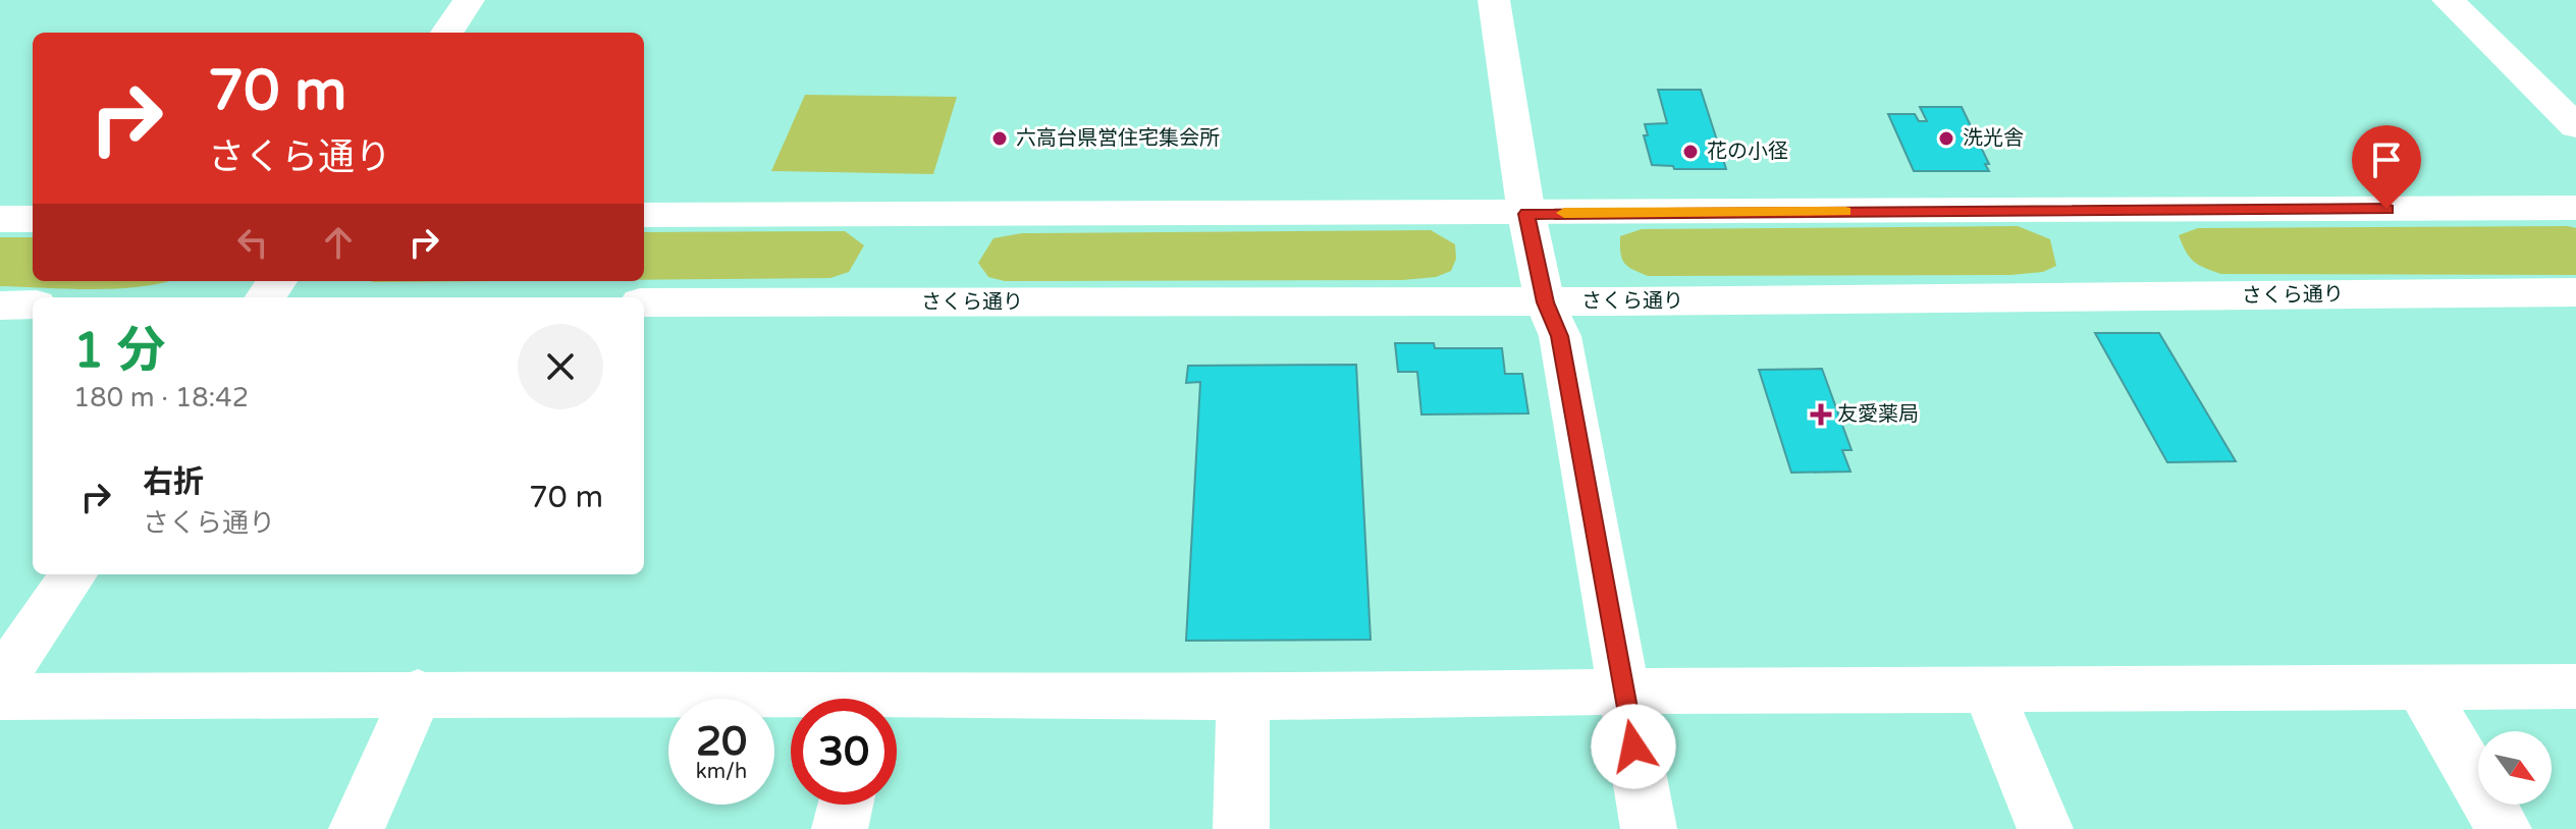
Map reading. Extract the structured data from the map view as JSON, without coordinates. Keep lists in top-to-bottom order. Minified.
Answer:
{"streets":{"street":["さくら通り"]},"places":{"other":["六高台県営住宅集会所","洗光舎","花の小径"],"health":["友愛薬局"]},"north":"bottom right","page":{"turn":["70 m","さくら通り"],"heading":["1 分","180 m · 18:42"],"list":[{"name":"右折","note":"さくら通り","value":"70 m"}],"speed":"20 km/h","limit":"30"}}
